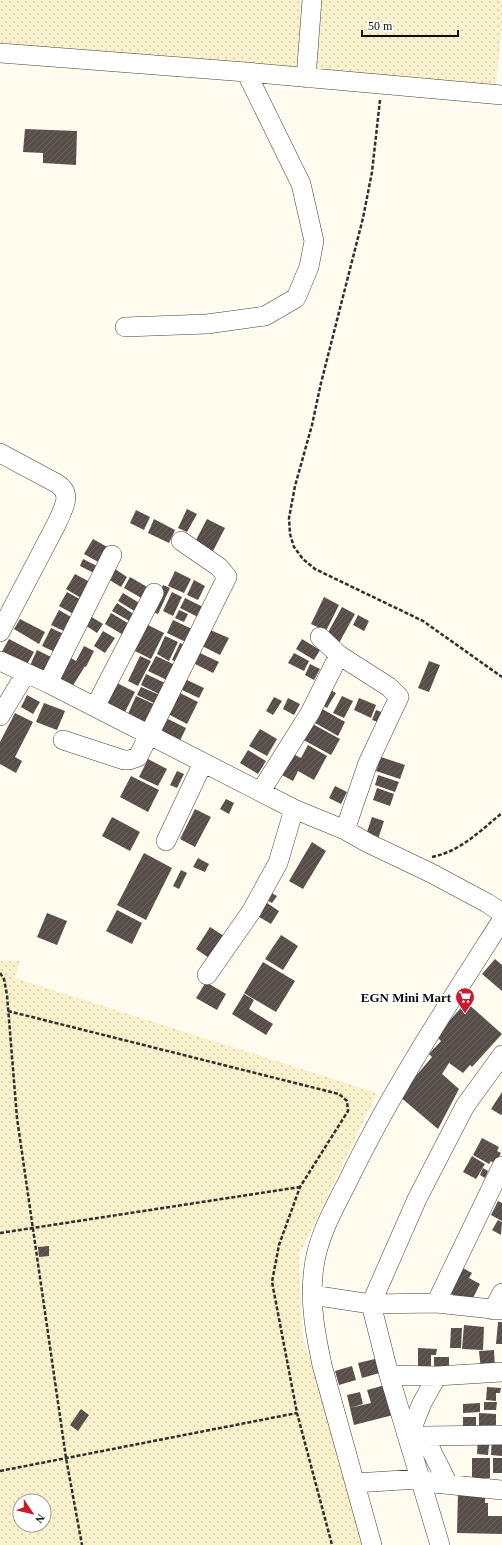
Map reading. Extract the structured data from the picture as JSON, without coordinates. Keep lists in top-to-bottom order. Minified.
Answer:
{"places":{"supermarket":["EGN Mini Mart"]},"scale_bar":"50 m","north":"bottom right"}
